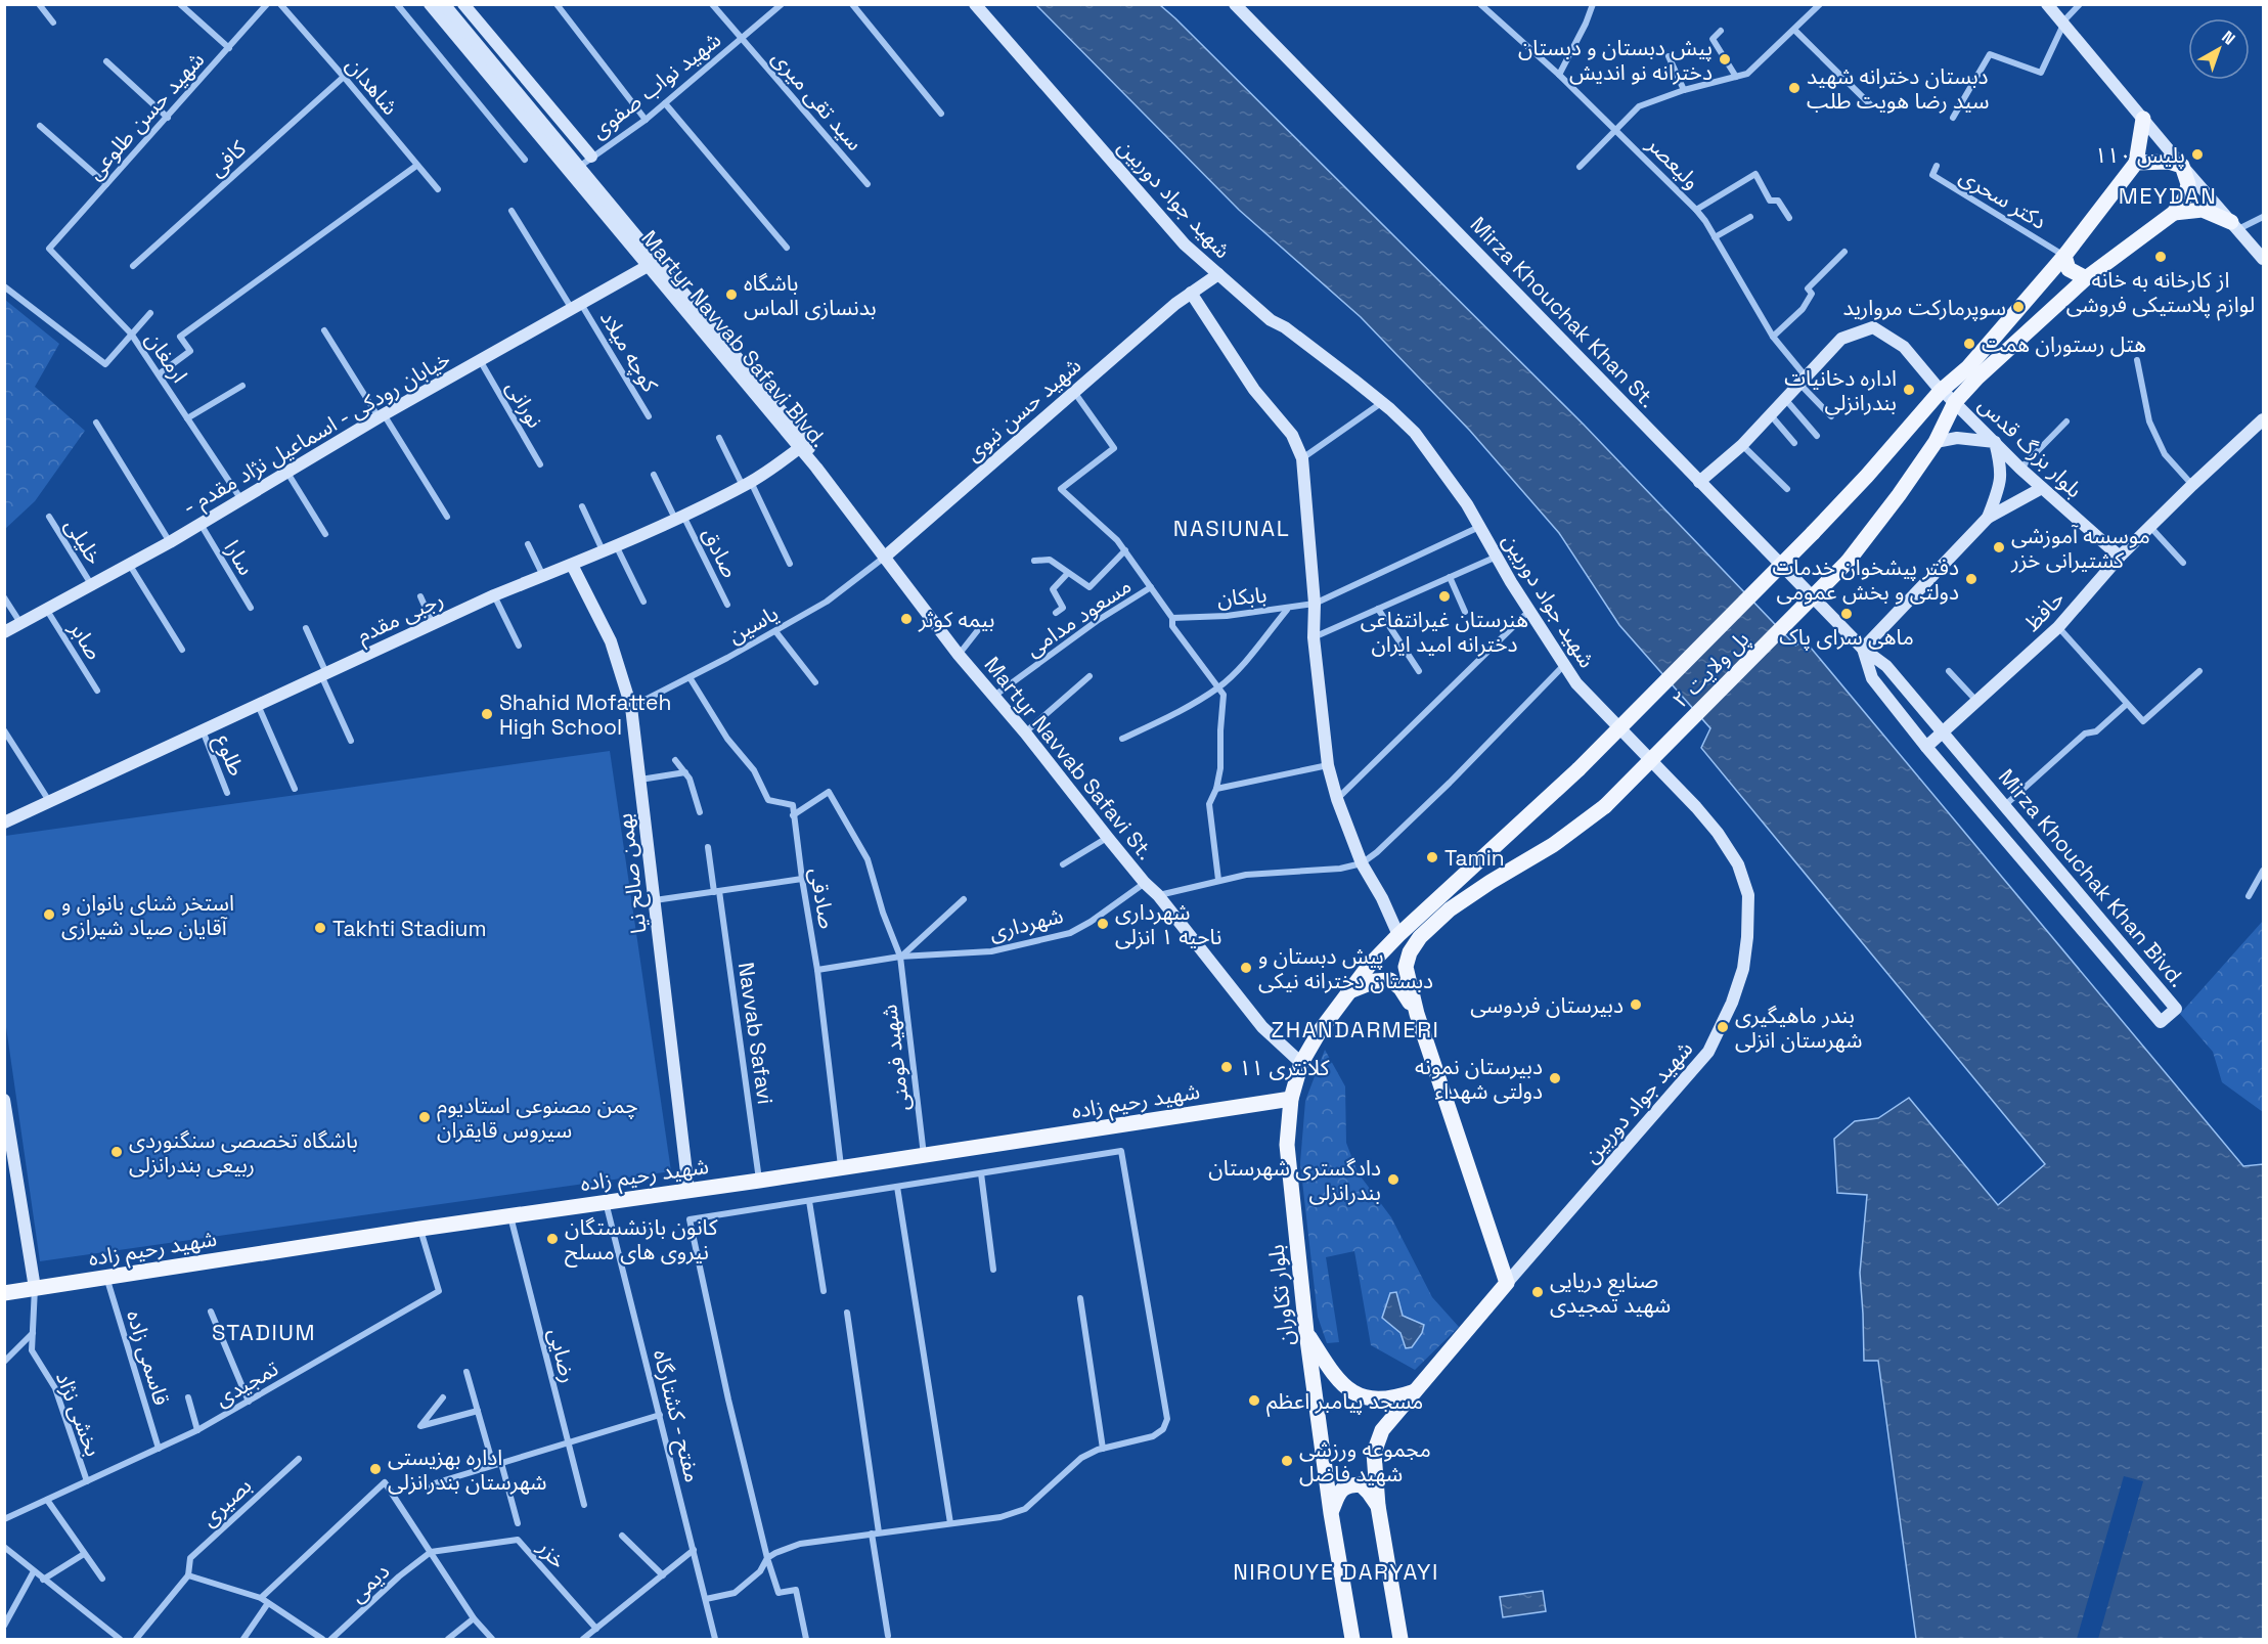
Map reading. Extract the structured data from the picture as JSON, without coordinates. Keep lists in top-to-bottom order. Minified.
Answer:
{"streets":{"main road":["پل ولایت ۲","شهید رحیم زاده","بلوار تکاوران"],"street":["شهید نواب صفوی","شاهدان","سید تقی میری","شهید حسن طلوعی","کافی","ولیعصر","شهید جواد دوربین","دکتر سحری","Mirza Khouchak Khan St.","Martyr Navvab Safavi Blvd.","کوچه میلاد","ارمغان","نورانی","شهید حسن نبوی","- خیابان رودکی - اسماعیل نژاد مقدم","بلوار بزرگ قدس","خلیلی","صادق","سارا","بابکان","حافظ","رجبی مقدم","مسعود مدامی","یاسین","صابر","طلوع","Martyr Navvab Safavi St.","بهمن صالح نیا","Mirza Khouchak Khan Bivd.","صادقی","شهرداری","Navvab Safavi","شهید فومنی","رضایی","قاسمی زاده","تمجیدی","بخشی نژاد","مفتح - کشتارگاه","بصیری","خزر","دیمی"]},"crossings":[["شهید نواب صفوی","سید تقی میری"],["شهید نواب صفوی","Martyr Navvab Safavi Blvd."],["شاهدان","کافی"],["شهید حسن طلوعی","ارمغان"],["ولیعصر","بلوار بزرگ قدس"],["شهید جواد دوربین","شهید حسن نبوی"],["شهید جواد دوربین","بابکان"],["دکتر سحری","پل ولایت ۲"],["Mirza Khouchak Khan St.","Mirza Khouchak Khan Bivd."],["Martyr Navvab Safavi Blvd.","- خیابان رودکی - اسماعیل نژاد مقدم"],["Martyr Navvab Safavi Blvd.","رجبی مقدم"],["Martyr Navvab Safavi Blvd.","Martyr Navvab Safavi St."],["کوچه میلاد","- خیابان رودکی - اسماعیل نژاد مقدم"],["ارمغان","- خیابان رودکی - اسماعیل نژاد مقدم"],["نورانی","- خیابان رودکی - اسماعیل نژاد مقدم"],["شهید حسن نبوی","یاسین"],["شهید حسن نبوی","Martyr Navvab Safavi St."],["- خیابان رودکی - اسماعیل نژاد مقدم","خلیلی"],["- خیابان رودکی - اسماعیل نژاد مقدم","سارا"],["- خیابان رودکی - اسماعیل نژاد مقدم","صابر"],["بلوار بزرگ قدس","حافظ"],["بلوار بزرگ قدس","پل ولایت ۲"],["صادق","رجبی مقدم"],["حافظ","Mirza Khouchak Khan Bivd."],["رجبی مقدم","طلوع"],["رجبی مقدم","بهمن صالح نیا"],["مسعود مدامی","Martyr Navvab Safavi St."],["یاسین","Martyr Navvab Safavi St."],["یاسین","بهمن صالح نیا"],["پل ولایت ۲","بلوار تکاوران"],["Martyr Navvab Safavi St.","شهرداری"],["Martyr Navvab Safavi St.","بلوار تکاوران"],["بهمن صالح نیا","شهید رحیم زاده"],["صادقی","شهرداری"],["صادقی","شهید فومنی"],["صادقی","شهید رحیم زاده"],["شهرداری","شهید فومنی"],["Navvab Safavi","شهید رحیم زاده"],["شهید فومنی","شهید رحیم زاده"],["شهید رحیم زاده","بلوار تکاوران"],["شهید رحیم زاده","رضایی"],["شهید رحیم زاده","قاسمی زاده"],["شهید رحیم زاده","تمجیدی"],["شهید رحیم زاده","بخشی نژاد"],["شهید رحیم زاده","مفتح - کشتارگاه"],["قاسمی زاده","تمجیدی"],["تمجیدی","بخشی نژاد"],["خزر","دیمی"]],"districts":["MEYDAN","NASIUNAL","ZHANDARMERI","STADIUM","NIROUYE DARYAYI"],"places":["پیش دبستان و دبستان دخترانه نو اندیش","دبستان دخترانه شهید سید رضا هویت طلب","پلیس ۱۱۰","از کارخانه به خانه لوازم پلاستیکی فروشی","باشگاه بدنسازی الماس","سوپرمارکت مروارید","هتل رستوران همت","اداره دخانیات بندرانزلی","موسسه آموزشی کشتیرانی خزر","دفتر پیشخوان خدمات دولتی و بخش عمومی","هنرستان غیرانتفاعی دخترانه امید ایران","ماهی سرای پاک","بیمه کوثر","Shahid Mofatteh High School","Tamin","استخر شنای بانوان و آقایان صیاد شیرازی","شهرداری ناحیه ۱ انزلی","Takhti Stadium","پیش دبستان و دبستان دخترانه نیکی","دبیرستان فردوسی","بندر ماهیگیری شهرستان انزلی","کلانتری ۱۱","دبیرستان نمونه دولتی شهداء","چمن مصنوعی استادیوم سیروس قایقران","باشگاه تخصصی سنگنوردی ربیعی بندرانزلی","دادگستری شهرستان بندرانزلی","کانون بازنشستگان نیروی های مسلح","صنایع دریایی شهید تمجیدی","مسجد پیامبر اعظم","مجموعه ورزشی شهید فاضل","اداره بهزیستی شهرستان بندرانزلی"],"north":"top right"}
